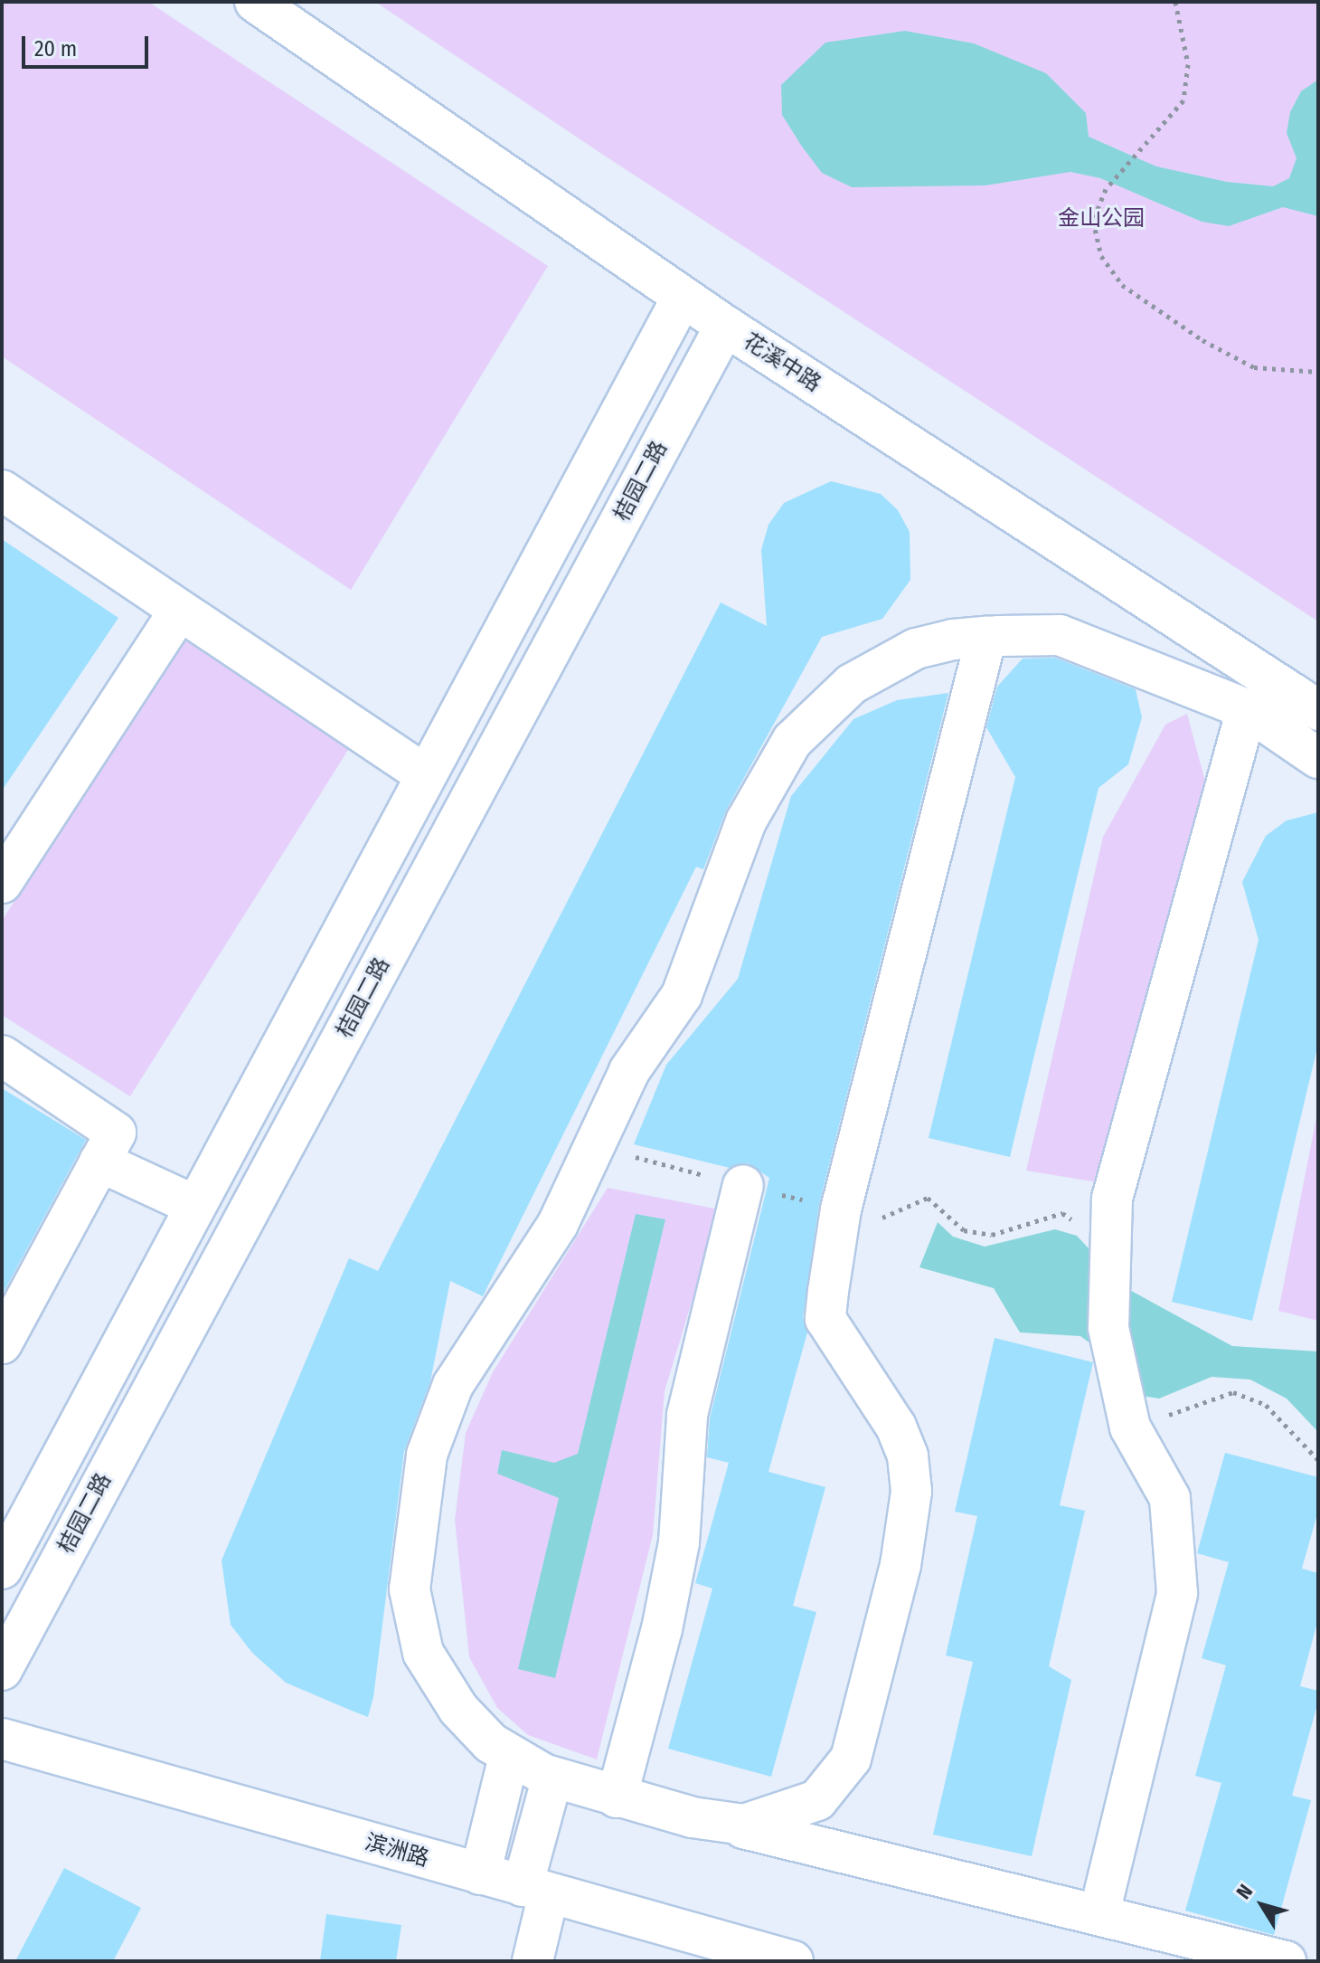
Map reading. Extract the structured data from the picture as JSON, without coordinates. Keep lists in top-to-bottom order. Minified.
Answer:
{"streets":{"street":["花溪中路","桔园二路","滨洲路"]},"crossings":[["花溪中路","桔园二路"]],"parks":["金山公园"],"scale_bar":"20 m","north":"top left"}
